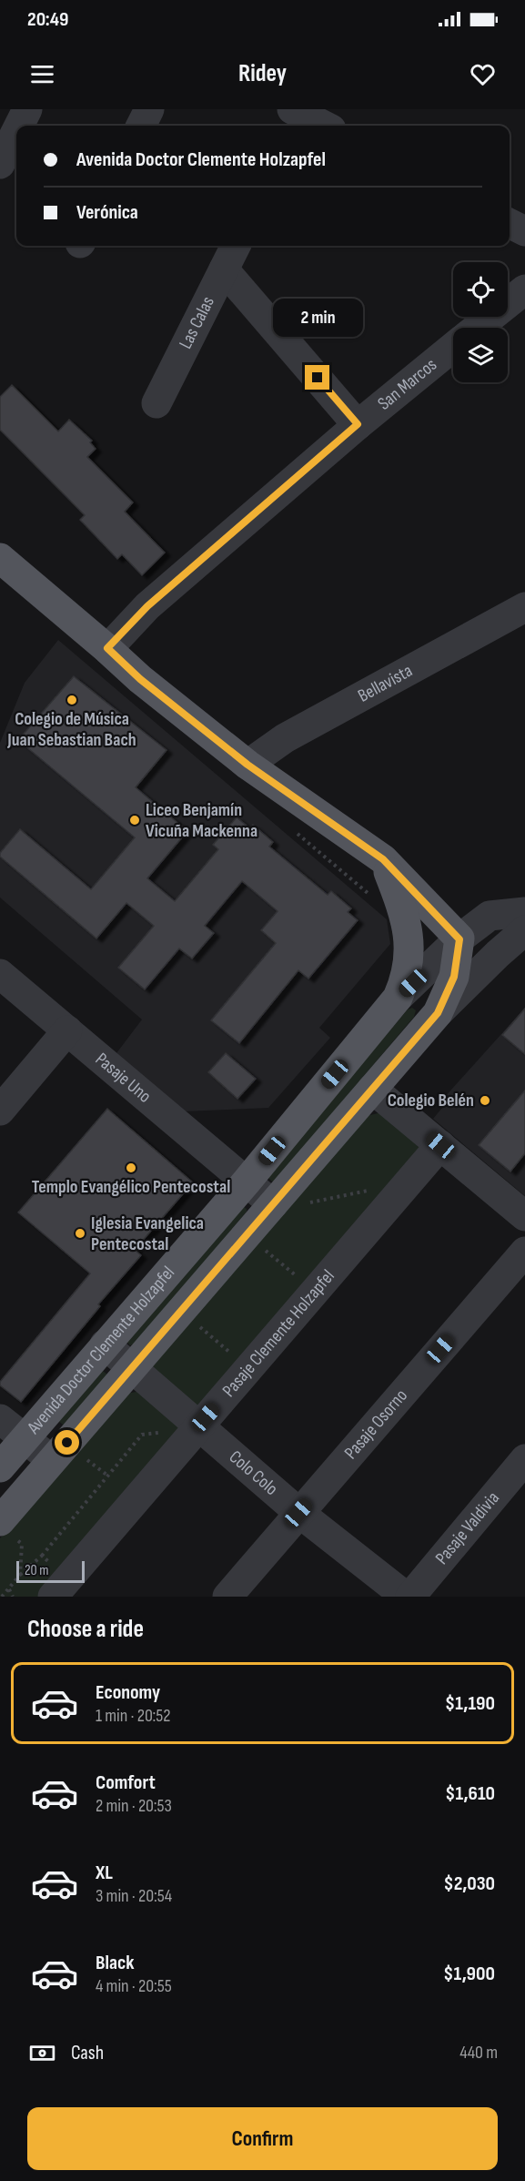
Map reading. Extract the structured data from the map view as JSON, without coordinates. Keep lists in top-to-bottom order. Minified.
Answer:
{"streets":{"main road":["Avenida Doctor Clemente Holzapfel"],"street":["Las Calas","San Marcos","Bellavista","Pasaje Uno","Pasaje Clemente Holzapfel","Pasaje Osorno","Colo Colo","Pasaje Valdivia"]},"crossings":[["Pasaje Uno","Avenida Doctor Clemente Holzapfel"],["Pasaje Clemente Holzapfel","Colo Colo"],["Avenida Doctor Clemente Holzapfel","Colo Colo"],["Pasaje Osorno","Colo Colo"],["Colo Colo","Pasaje Valdivia"]],"places":["Colegio de Música Juan Sebastian Bach","Liceo Benjamín Vicuña Mackenna","Colegio Belén","Templo Evangélico Pentecostal","Iglesia Evangelica Pentecostal"],"scale_bar":"20 m","page":{"status":"20:49","header":"Ridey","banner":["Avenida Doctor Clemente Holzapfel","Verónica"],"bubble":"2 min","scale":"20 m","heading":"Choose a ride","list":[{"name":"Economy","note":"1 min · 20:52","value":"$1,190"},{"name":"Comfort","note":"2 min · 20:53","value":"$1,610"},{"name":"XL","note":"3 min · 20:54","value":"$2,030"},{"name":"Black","note":"4 min · 20:55","value":"$1,900"}],"pay":["Cash","440 m"],"buttons":"Confirm"}}
